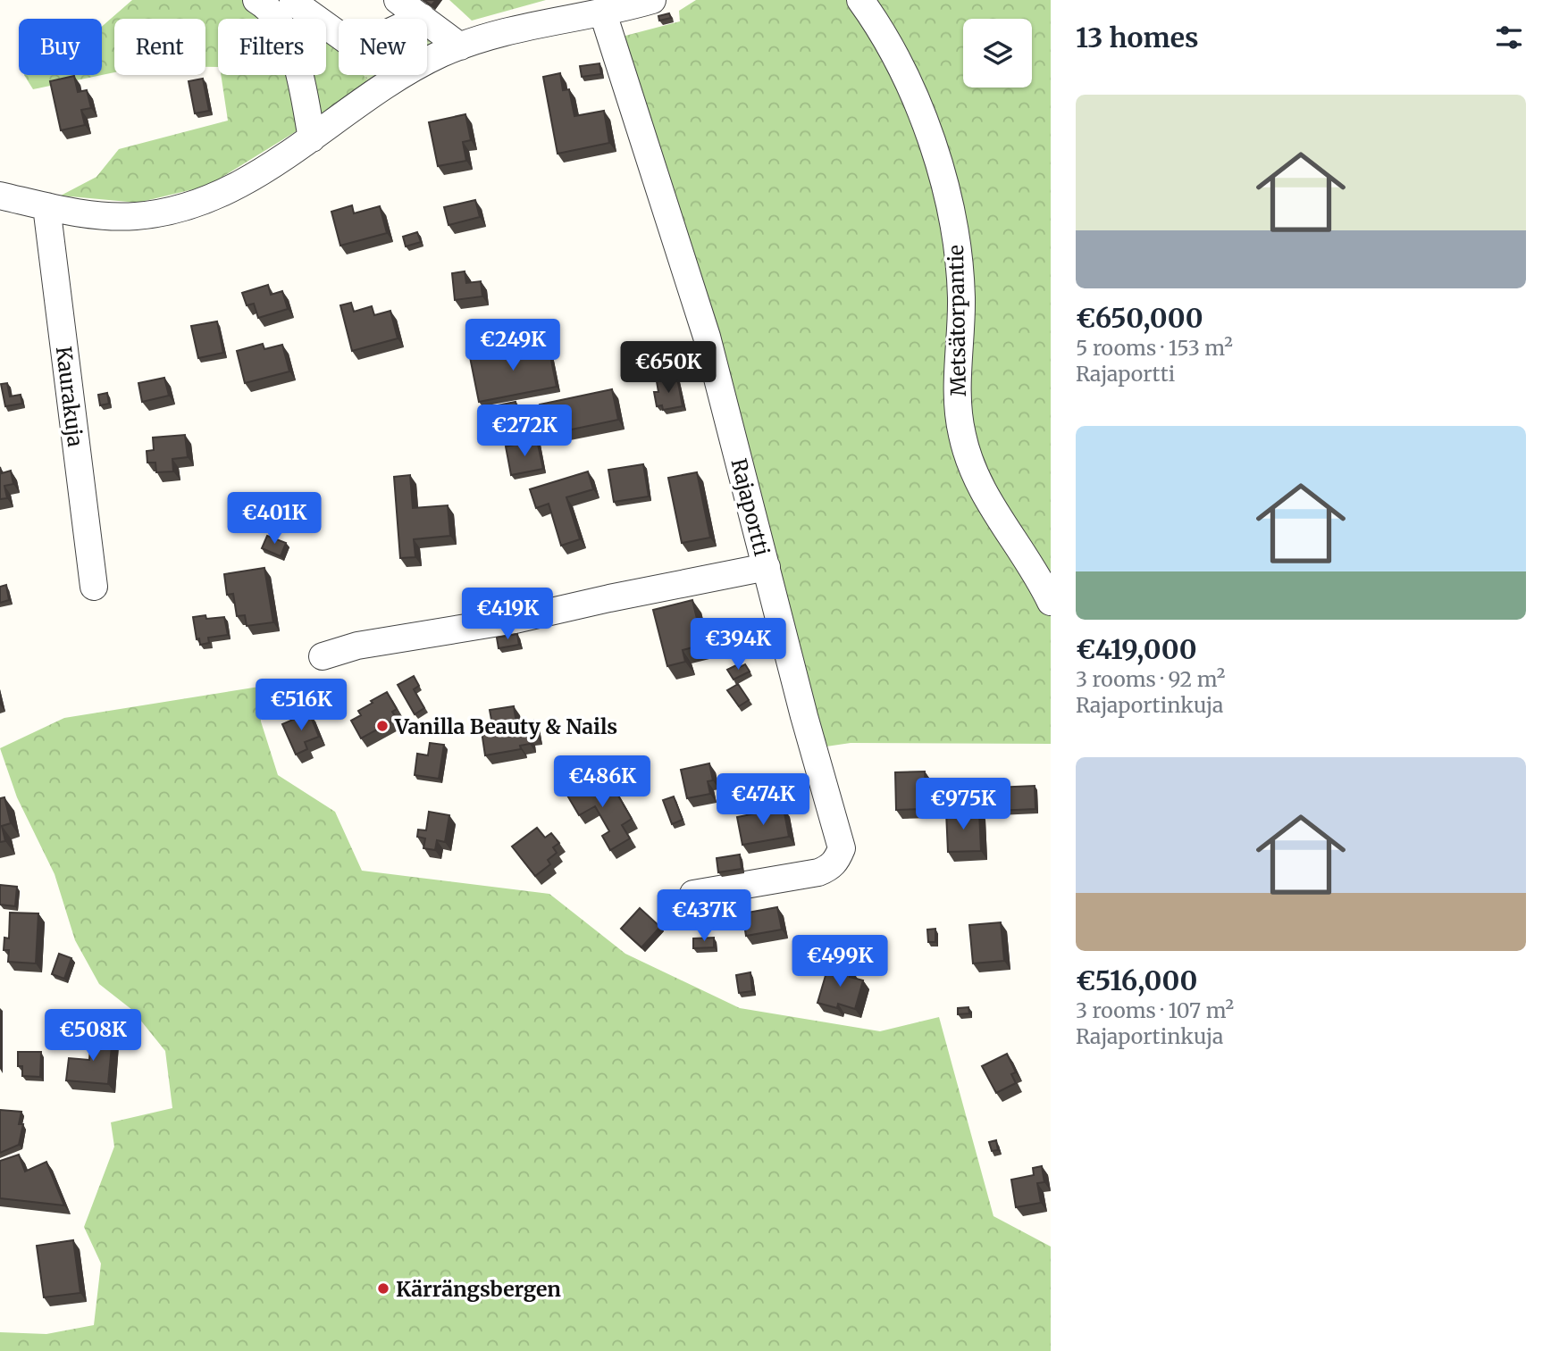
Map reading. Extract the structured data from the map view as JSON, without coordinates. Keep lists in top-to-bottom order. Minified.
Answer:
{"streets":{"street":["Metsätorpantie","Kaurakuja","Rajaportti"]},"places":["Vanilla Beauty & Nails","Kärrängsbergen"],"page":{"heading":"13 homes","chip":["Buy","Rent","Filters","New"],"list":[{"name":"€650,000","note":"5 rooms · 153 m² · Rajaportti"},{"name":"€419,000","note":"3 rooms · 92 m² · Rajaportinkuja"},{"name":"€516,000","note":"3 rooms · 107 m² · Rajaportinkuja"}],"price":["€249K","€650K","€272K","€401K","€419K","€394K","€516K","€486K","€474K","€975K","€437K","€499K","€508K"]}}
